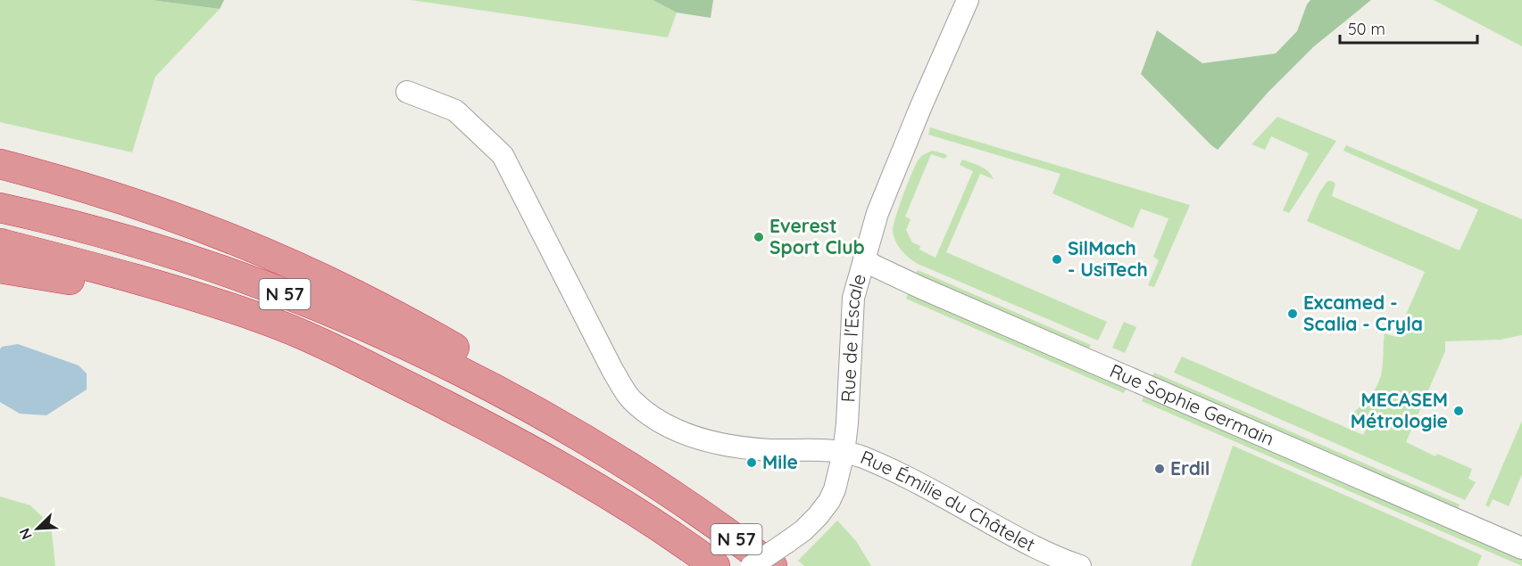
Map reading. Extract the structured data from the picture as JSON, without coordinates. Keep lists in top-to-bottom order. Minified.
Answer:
{"streets":{"highway":["N 57"],"street":["Rue de l'Escale","Rue Sophie Germain","Rue Émilie du Châtelet"]},"crossings":[["N 57","Rue de l'Escale"],["Rue de l'Escale","Rue Sophie Germain"],["Rue de l'Escale","Rue Émilie du Châtelet"]],"places":["Everest Sport Club","SilMach - UsiTech","Excamed - Scalia - Cryla","MECASEM Métrologie","Mile","Erdil"],"scale_bar":"50 m","north":"bottom left"}
